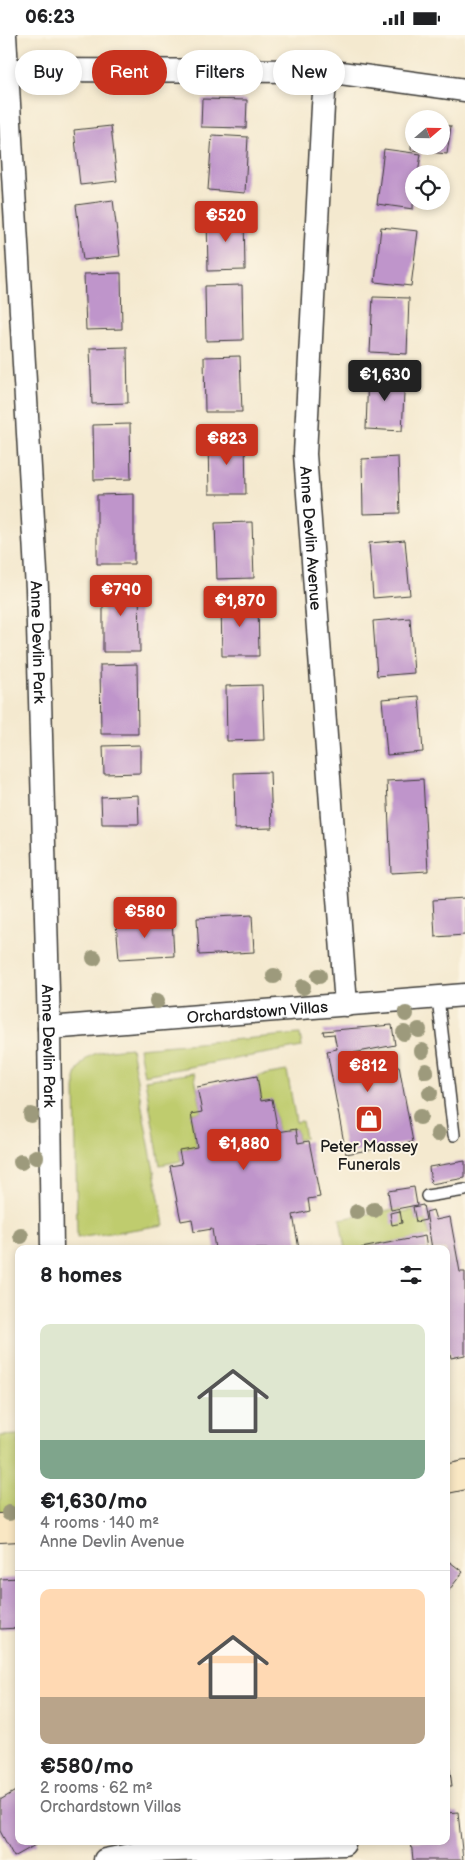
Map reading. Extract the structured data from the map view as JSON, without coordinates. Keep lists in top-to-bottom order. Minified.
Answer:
{"streets":{"street":["Anne Devlin Avenue","Anne Devlin Park","Orchardstown Villas"]},"crossings":[["Anne Devlin Avenue","Orchardstown Villas"],["Anne Devlin Park","Orchardstown Villas"]],"places":{"shop":["Peter Massey Funerals"]},"north":"right","page":{"status":"06:23","chip":["Buy","Rent","Filters","New"],"price":["€520","€1,630","€823","€790","€1,870","€580","€812","€1,880"],"heading":"8 homes","list":[{"name":"€1,630/mo","note":"4 rooms · 140 m² · Anne Devlin Avenue"},{"name":"€580/mo","note":"2 rooms · 62 m² · Orchardstown Villas"}]}}
